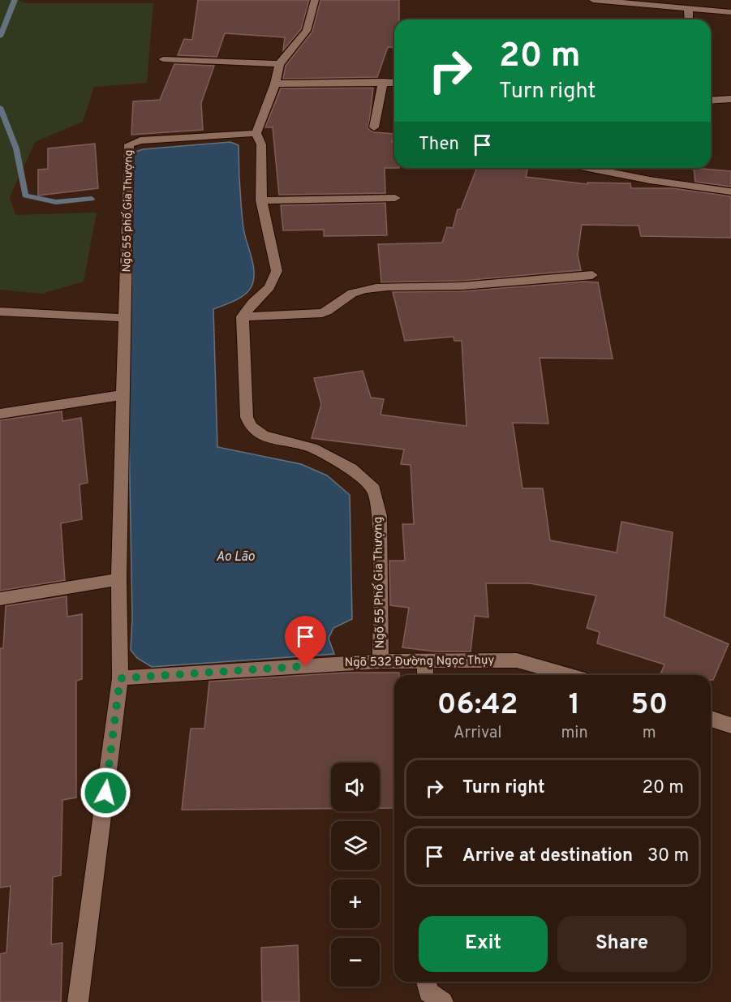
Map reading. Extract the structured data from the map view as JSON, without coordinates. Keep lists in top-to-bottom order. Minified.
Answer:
{"streets":{"street":["Ngõ 55 phố Gia Thượng","Ngõ 55 Phố Gia Thượng","Ngõ 532 Đường Ngọc Thụy"]},"crossings":[["Ngõ 55 Phố Gia Thượng","Ngõ 532 Đường Ngọc Thụy"]],"water":["Ao Lão"],"page":{"turn":["20 m","Turn right"],"then":"Then","eta":["06:42","Arrival","1","min","50","m"],"list":[{"name":"Turn right","value":"20 m"},{"name":"Arrive at destination","value":"30 m"}],"map_buttons":["+","−"],"buttons":["Exit","Share"]}}
